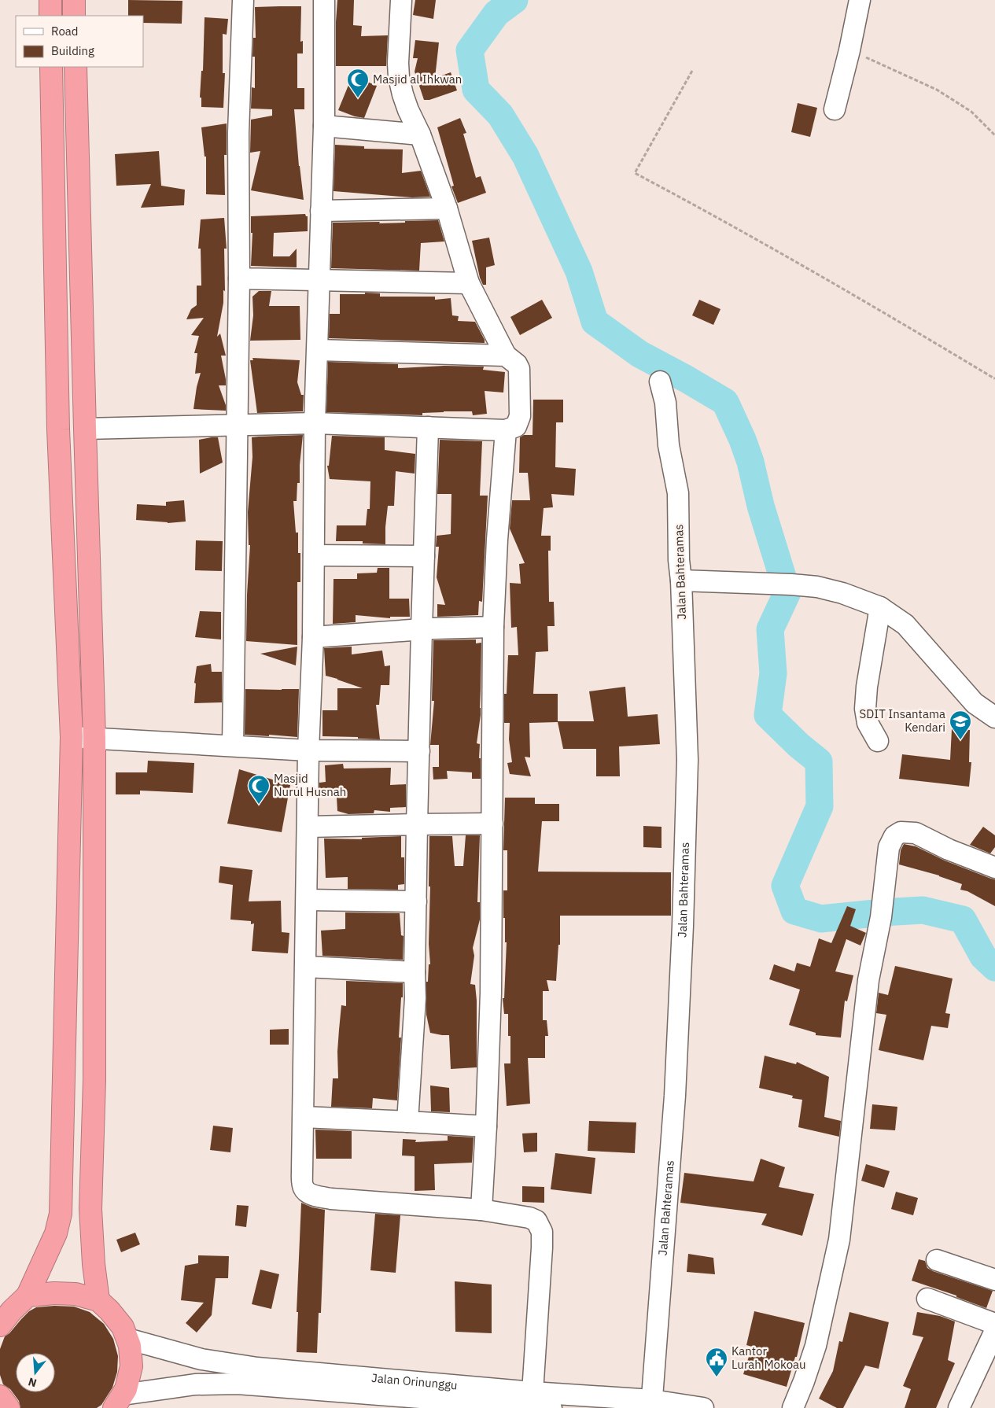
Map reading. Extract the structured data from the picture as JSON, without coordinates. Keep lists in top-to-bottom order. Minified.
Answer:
{"streets":{"street":["Jalan Bahteramas","Jalan Orinunggu"]},"crossings":[["Jalan Bahteramas","Jalan Orinunggu"]],"places":{"mosque":["Masjid al Ihkwan","Masjid Nurul Husnah"],"school or university":["SDIT Insantama Kendari"],"public building":["Kantor Lurah Mokoau"]},"legend":["Road","Building"],"north":"bottom"}
